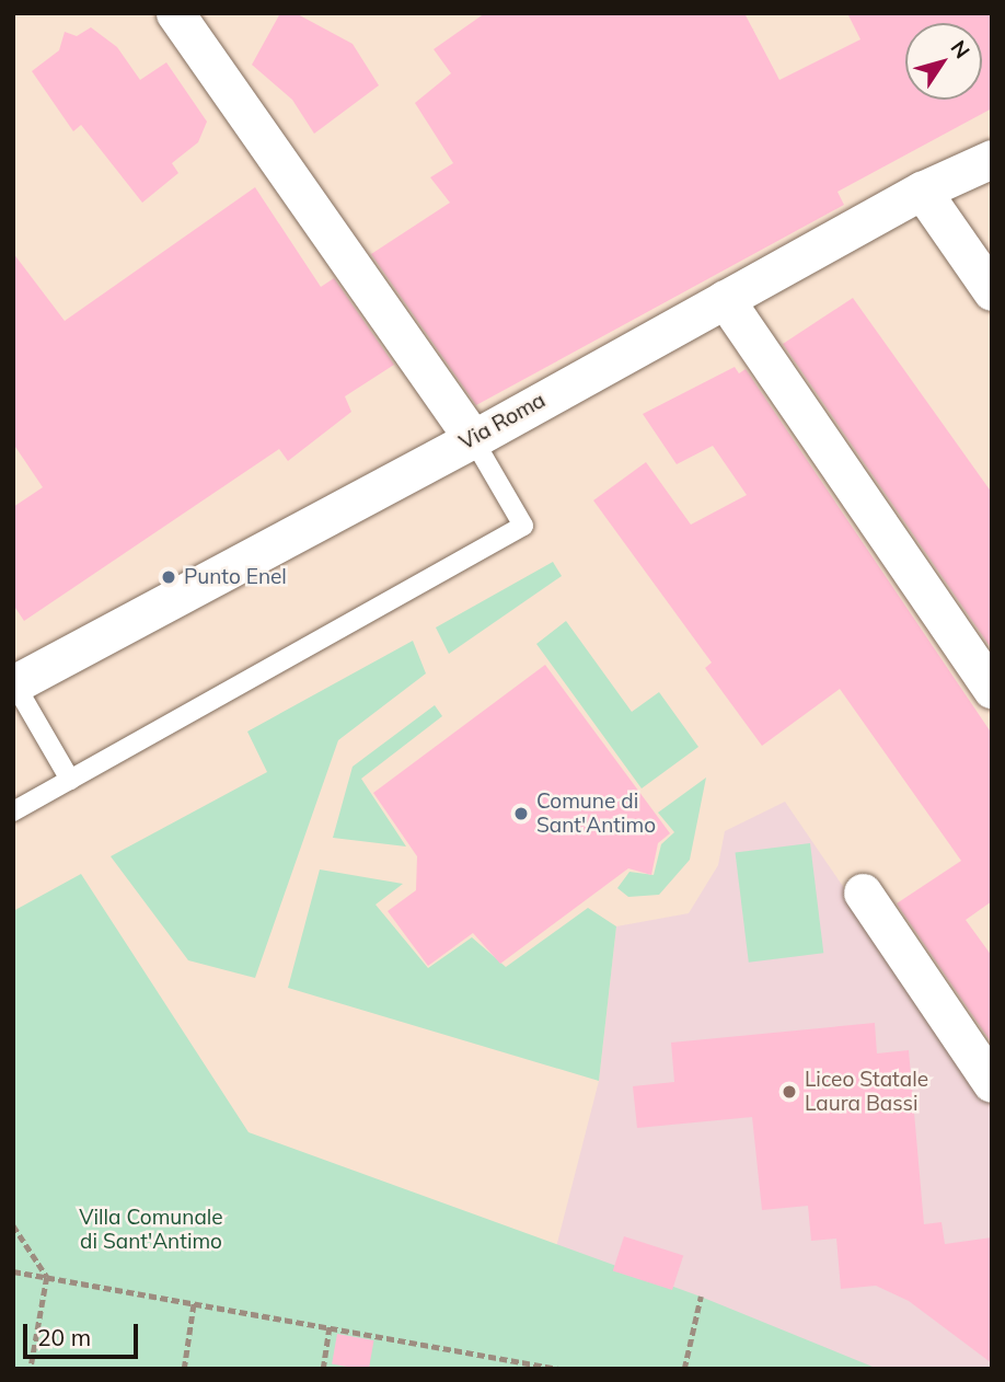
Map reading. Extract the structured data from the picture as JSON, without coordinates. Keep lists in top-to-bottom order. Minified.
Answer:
{"streets":{"street":["Via Roma"]},"parks":["Villa Comunale di Sant'Antimo"],"places":["Punto Enel","Comune di Sant'Antimo","Liceo Statale Laura Bassi"],"scale_bar":"20 m","north":"top right"}
